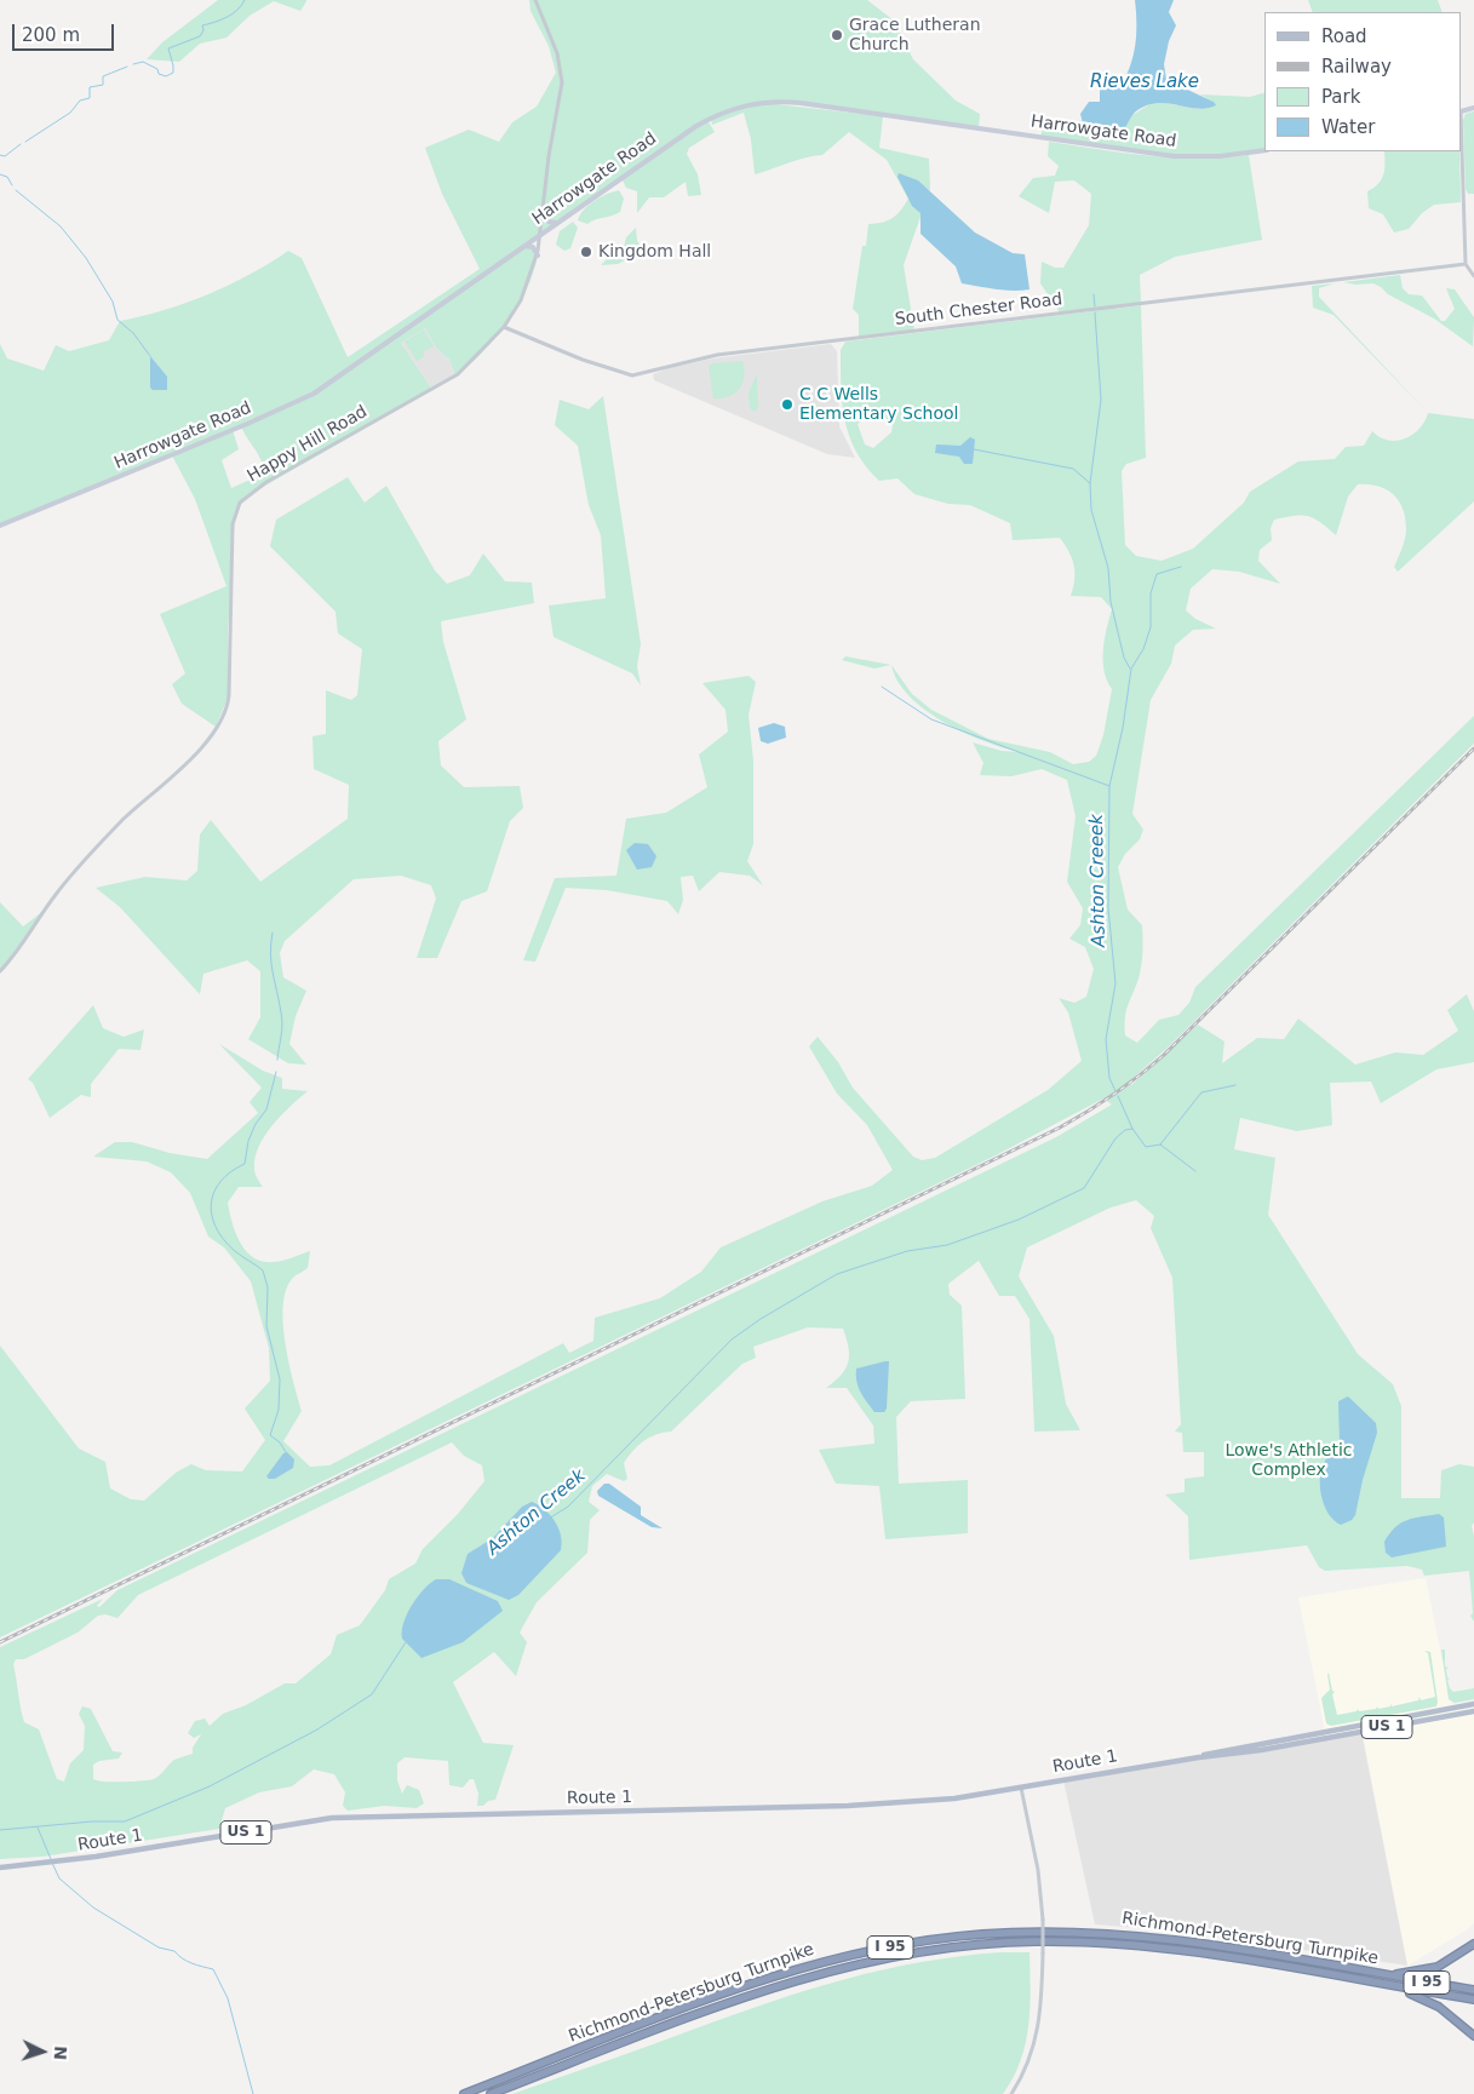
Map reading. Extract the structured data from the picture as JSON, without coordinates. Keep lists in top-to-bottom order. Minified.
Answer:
{"streets":{"highway":["Richmond-Petersburg Turnpike","I 95"],"main road":["Harrowgate Road","US 1","Route 1"],"street":["South Chester Road","Happy Hill Road"]},"crossings":[["Harrowgate Road","Happy Hill Road"],["South Chester Road","Happy Hill Road"]],"water":["Rieves Lake","Ashton Creeek","Ashton Creek"],"parks":["Lowe's Athletic Complex"],"places":["Grace Lutheran Church","Kingdom Hall","C C Wells Elementary School"],"legend":["Road","Railway","Park","Water"],"scale_bar":"200 m","north":"right"}
